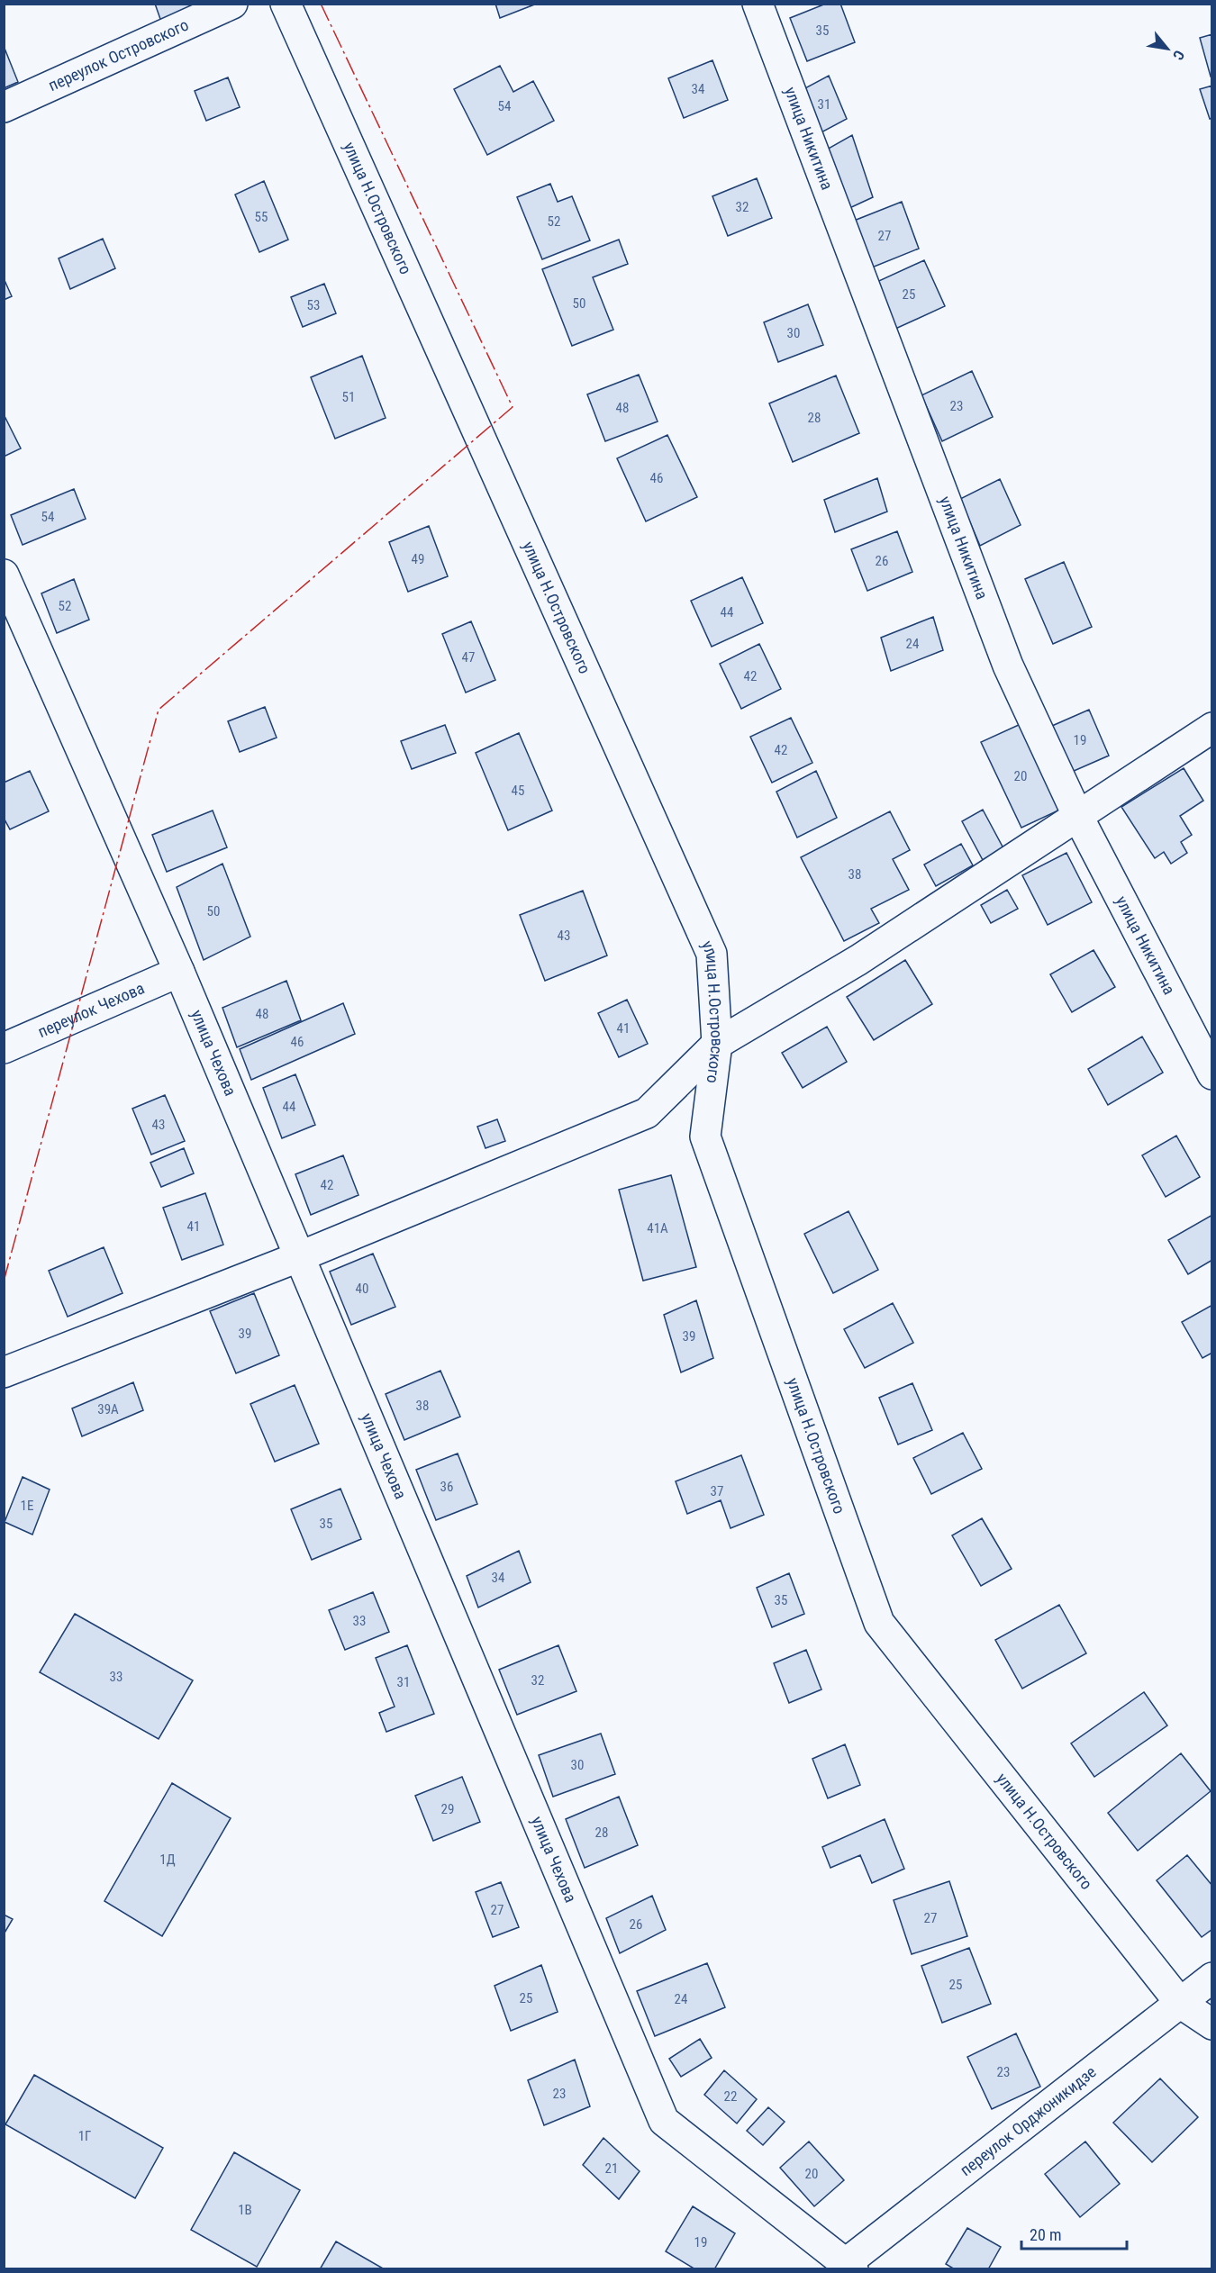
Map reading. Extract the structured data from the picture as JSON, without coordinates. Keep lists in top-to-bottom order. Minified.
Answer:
{"streets":{"street":["переулок Островского","улица Никитина","улица Н.Островского","переулок Чехова","улица Чехова","переулок Орджоникидзе"]},"crossings":[["улица Н.Островского","переулок Орджоникидзе"],["переулок Чехова","улица Чехова"],["улица Чехова","переулок Орджоникидзе"]],"house_numbers":["35","34","31","54","32","55","52","27","25","50","53","30","51","23","48","28","46","54","49","26","52","44","24","47","42","19","42","20","45","38","50","43","48","41","46","44","43","42","41","41А","40","39","39","38","39А","36","37","1Е","35","34","35","33","33","32","31","30","29","28","1Д","27","27","26","25","25","24","23","23","22","1Г","21","20","1В","19"],"scale_bar":"20 m","north":"bottom right"}
